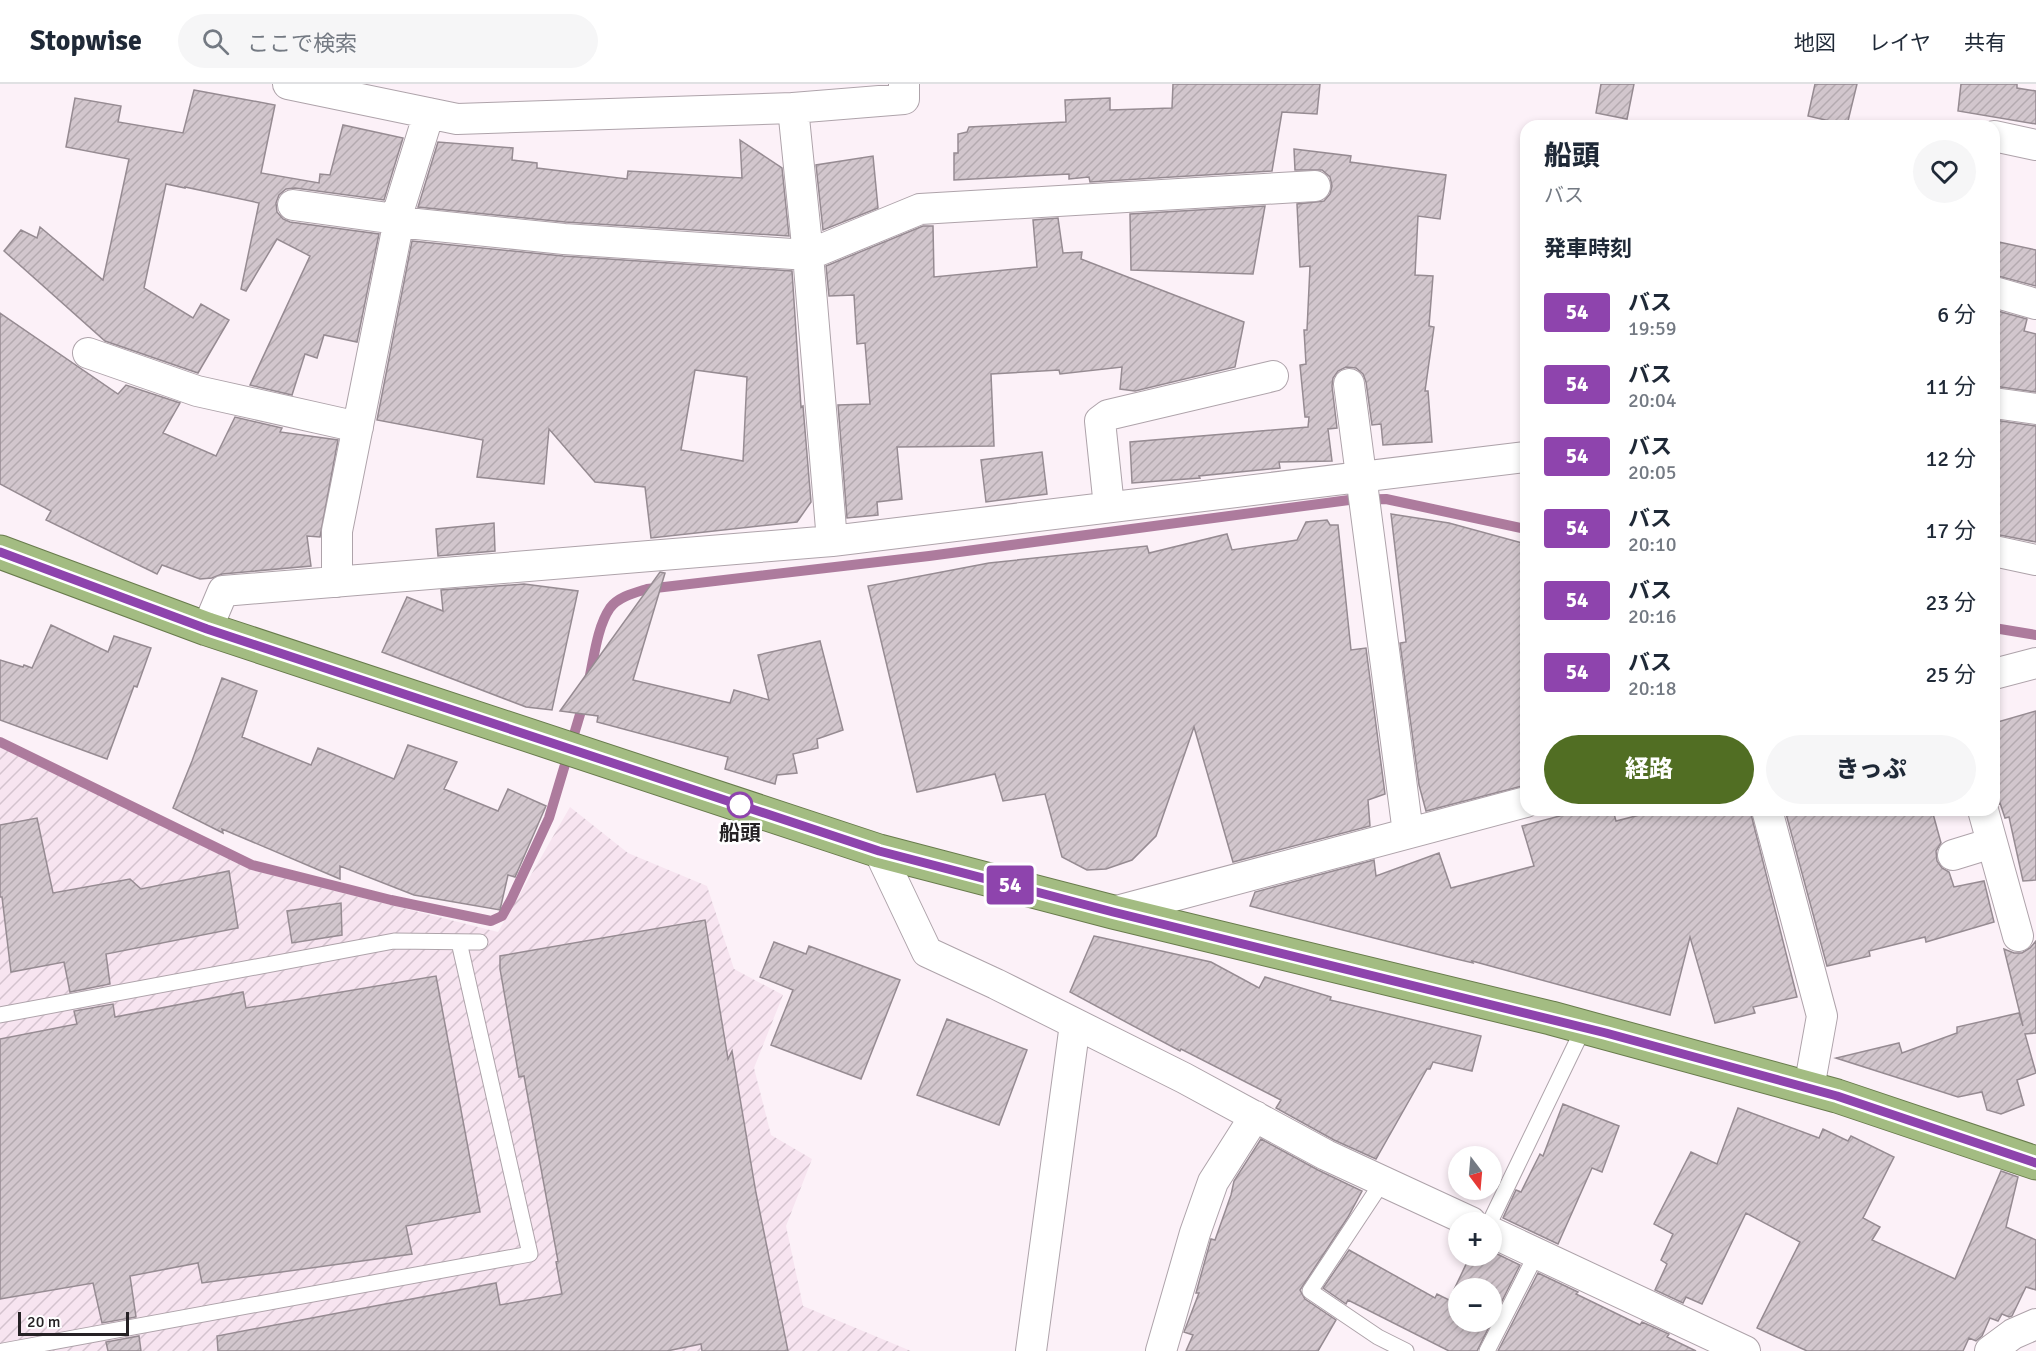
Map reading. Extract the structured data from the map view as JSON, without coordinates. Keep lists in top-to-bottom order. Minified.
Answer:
{"places":["船頭"],"lines":["bus line 54"],"scale_bar":"20 m","north":"bottom","page":{"header":"Stopwise","search":"ここで検索","nav":["地図","レイヤ","共有"],"on_map":"54","heading":[["船頭","バス"],"発車時刻"],"list":[{"mark":"54","name":"バス","note":"19:59","value":"6 分"},{"mark":"54","name":"バス","note":"20:04","value":"11 分"},{"mark":"54","name":"バス","note":"20:05","value":"12 分"},{"mark":"54","name":"バス","note":"20:10","value":"17 分"},{"mark":"54","name":"バス","note":"20:16","value":"23 分"},{"mark":"54","name":"バス","note":"20:18","value":"25 分"}],"buttons":["経路","きっぷ"],"map_buttons":["+","−"],"scale":"20 m"}}
